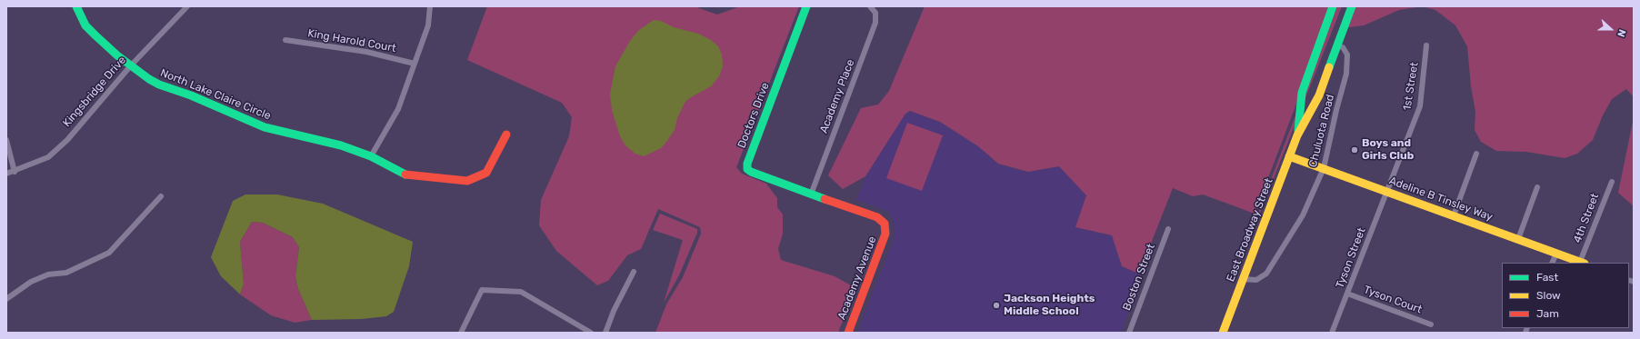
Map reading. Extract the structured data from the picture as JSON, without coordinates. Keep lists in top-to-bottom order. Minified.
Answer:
{"streets":{"street":["King Harold Court","1st Street","Kingsbridge Drive","North Lake Claire Circle","Academy Place","Doctors Drive","Chuluota Road","Adeline B Tinsley Way","4th Street","East Broadway Street","Tyson Street","Boston Street","Academy Avenue","Tyson Court"]},"crossings":[["1st Street","Adeline B Tinsley Way"],["1st Street","Tyson Street"],["Kingsbridge Drive","North Lake Claire Circle"],["Academy Place","Doctors Drive"],["Academy Place","Academy Avenue"],["Doctors Drive","Academy Avenue"],["Chuluota Road","Adeline B Tinsley Way"],["Chuluota Road","East Broadway Street"],["Adeline B Tinsley Way","4th Street"],["Adeline B Tinsley Way","East Broadway Street"],["Adeline B Tinsley Way","Tyson Street"],["Tyson Street","Tyson Court"]],"places":["Boys and Girls Club","Jackson Heights Middle School"],"legend":["Fast","Slow","Jam"],"north":"right"}
